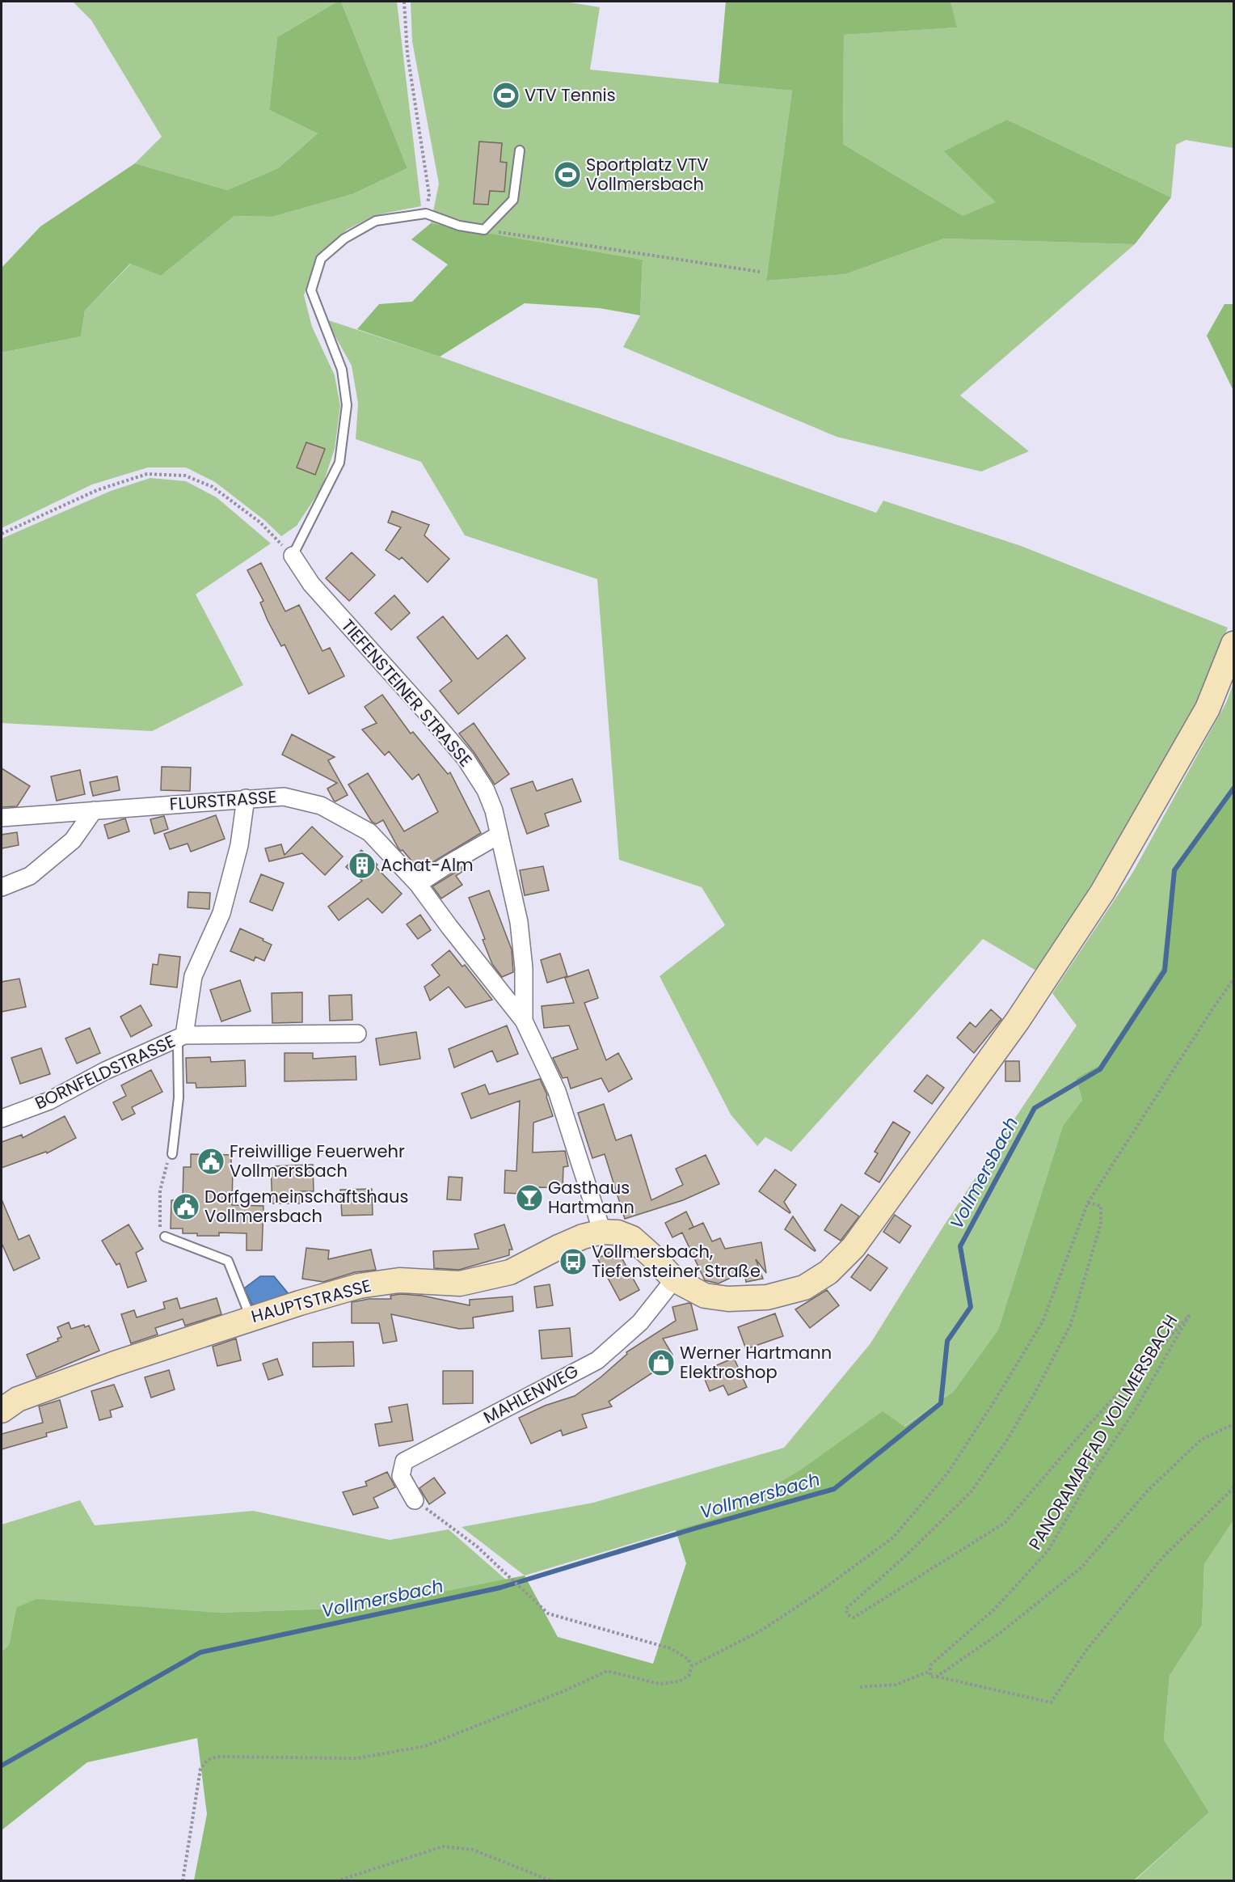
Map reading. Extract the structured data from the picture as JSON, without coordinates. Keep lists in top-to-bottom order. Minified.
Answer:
{"streets":{"main road":["HAUPTSTRASSE"],"street":["TIEFENSTEINER STRASSE","FLURSTRASSE","BORNFELDSTRASSE","MAHLENWEG"],"path":["PANORAMAPFAD VOLLMERSBACH"]},"crossings":[["TIEFENSTEINER STRASSE","FLURSTRASSE"],["TIEFENSTEINER STRASSE","HAUPTSTRASSE"],["HAUPTSTRASSE","MAHLENWEG"]],"water":["Vollmersbach"],"places":{"sports":["VTV Tennis","Sportplatz VTV Vollmersbach"],"building":["Achat-Alm"],"public building":["Freiwillige Feuerwehr Vollmersbach","Dorfgemeinschaftshaus Vollmersbach"],"bar":["Gasthaus Hartmann"],"bus stop":["Vollmersbach, Tiefensteiner Straße"],"shop":["Werner Hartmann Elektroshop"]}}
